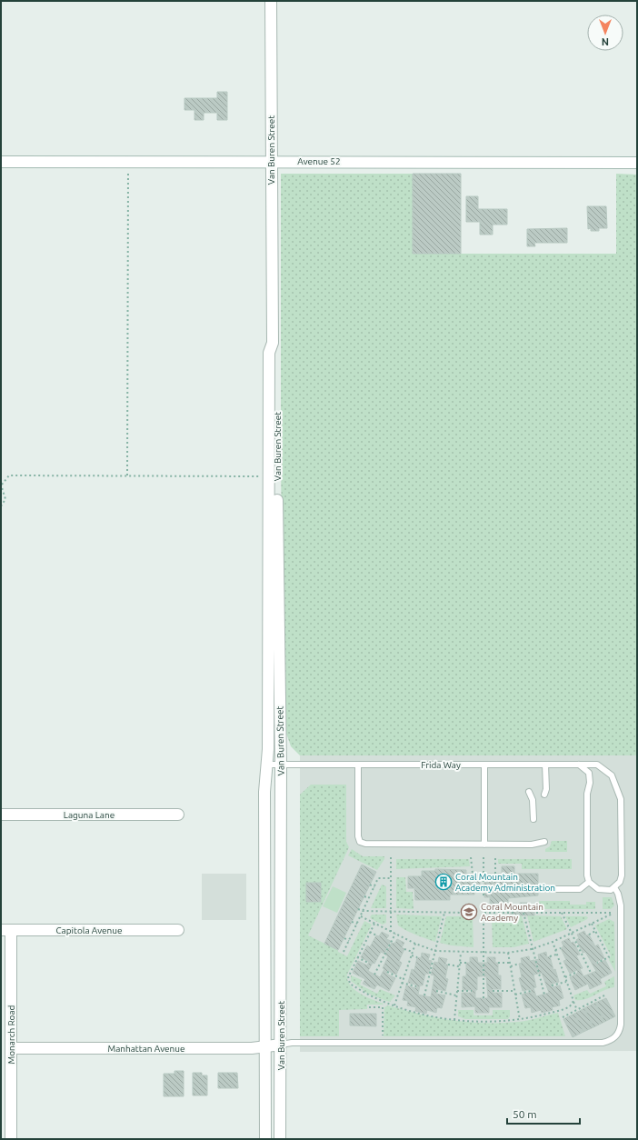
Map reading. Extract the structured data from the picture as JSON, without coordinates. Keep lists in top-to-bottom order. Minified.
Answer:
{"streets":{"street":["Van Buren Street","Avenue 52","Laguna Lane","Capitola Avenue","Monarch Road","Manhattan Avenue"],"lane":["Frida Way"]},"crossings":[["Van Buren Street","Avenue 52"],["Van Buren Street","Frida Way"],["Van Buren Street","Manhattan Avenue"],["Capitola Avenue","Monarch Road"],["Monarch Road","Manhattan Avenue"]],"places":{"building":["Coral Mountain Academy Administration"],"school or university":["Coral Mountain Academy"]},"scale_bar":"50 m","north":"bottom"}
